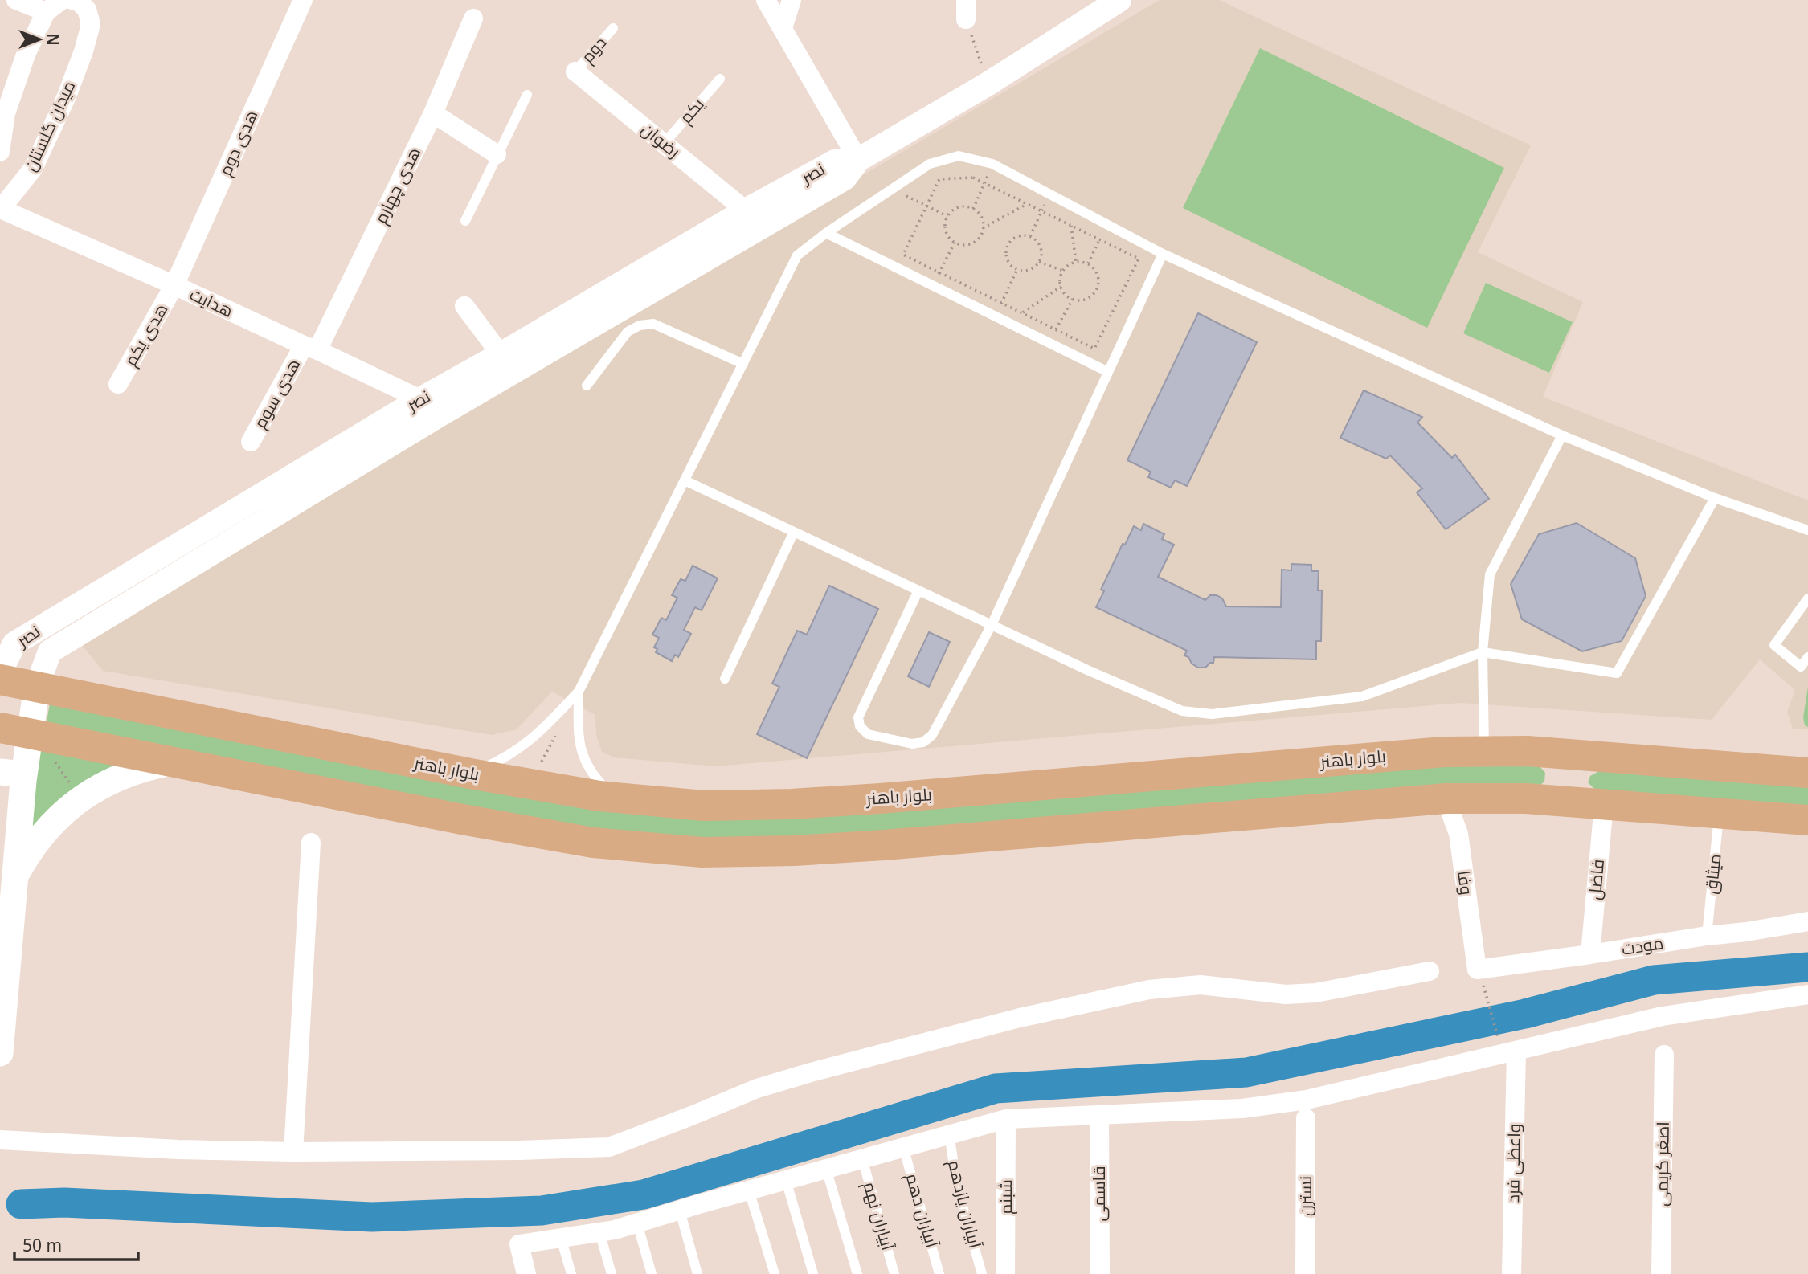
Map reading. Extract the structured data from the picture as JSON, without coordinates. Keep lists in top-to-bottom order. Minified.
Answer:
{"streets":{"main road":["بلوار باهنر"],"street":["میدان گلستان","رضوان","هدی دوم","نصر","هدی چهارم","هدایت","هدی یکم","هدی سوم","فاضل","وفا","مودت","واعظی فرد","اصغر کریمی","قاسمی","نسترن","شبنم"],"lane":["دوم","یکم","میثاق","آبیاران یازدهم","آبیاران دهم","آبیاران نهم"]},"crossings":[["دوم","رضوان"],["یکم","رضوان"],["میدان گلستان","هدایت"],["رضوان","نصر"],["هدی دوم","هدایت"],["هدی دوم","هدی یکم"],["نصر","هدایت"],["نصر","بلوار باهنر"],["هدی چهارم","هدایت"],["هدی چهارم","هدی سوم"],["هدایت","هدی یکم"],["هدایت","هدی سوم"],["میثاق","مودت"],["فاضل","مودت"],["وفا","مودت"]],"scale_bar":"50 m","north":"right"}
